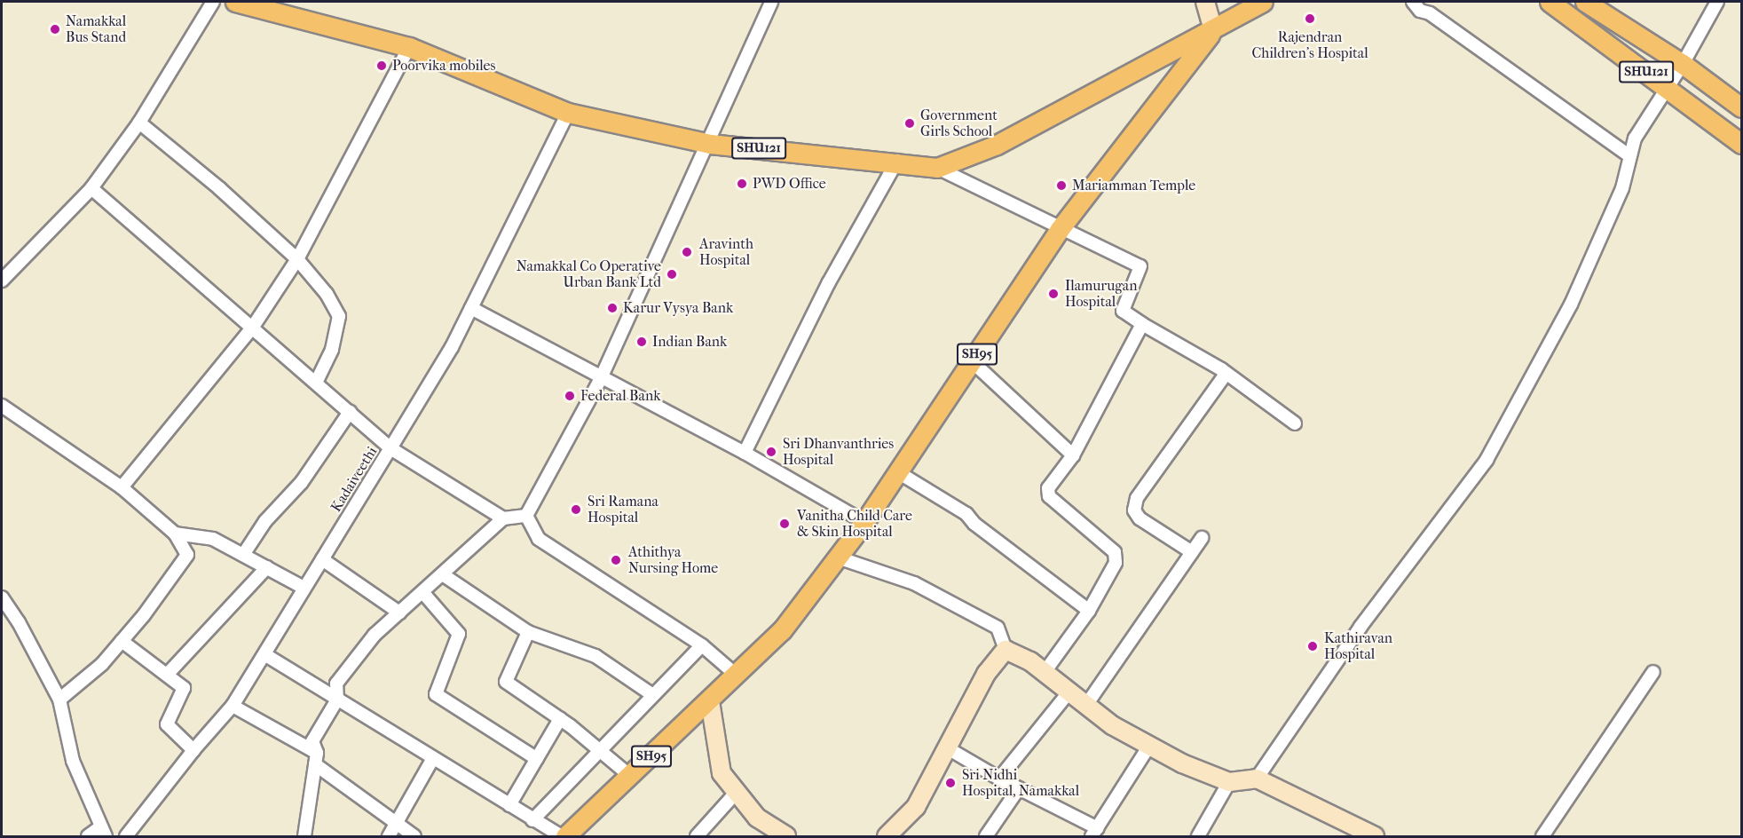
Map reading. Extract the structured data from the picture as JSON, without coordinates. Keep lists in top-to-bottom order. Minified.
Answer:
{"streets":{"main road":["SHU121","SH95"],"street":["Kadaiveethi"]},"crossings":[["SHU121","Kadaiveethi"]],"places":["Rajendran Children's Hospital","Namakkal Bus Stand","Poorvika mobiles","Government Girls School","PWD Office","Mariamman Temple","Aravinth Hospital","Namakkal Co Operative Urban Bank Ltd","Ilamurugan Hospital","Karur Vysya Bank","Indian Bank","Federal Bank","Sri Dhanvanthries Hospital","Sri Ramana Hospital","Vanitha Child Care & Skin Hospital","Athithya Nursing Home","Kathiravan Hospital","Sri Nidhi Hospital, Namakkal"]}
